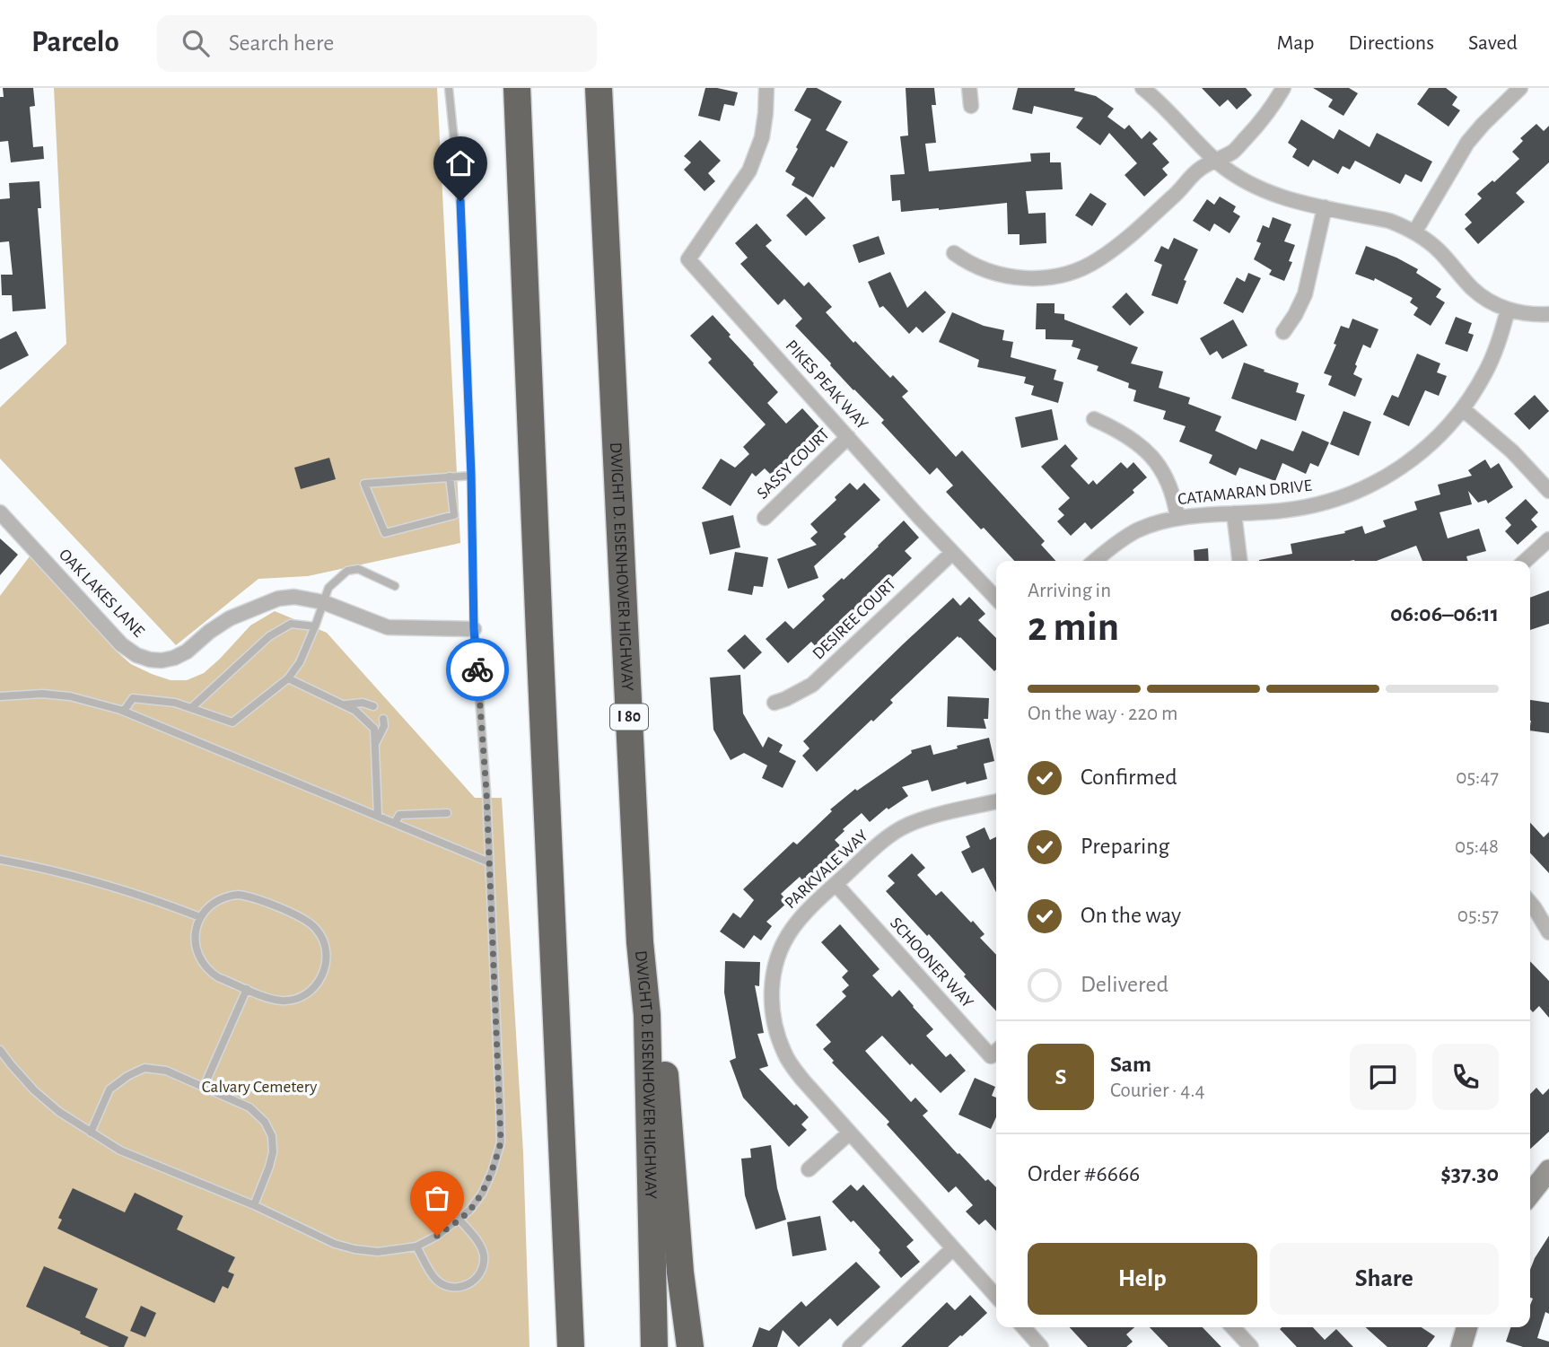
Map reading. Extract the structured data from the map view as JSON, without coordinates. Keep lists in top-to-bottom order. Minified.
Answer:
{"streets":{"highway":["DWIGHT D. EISENHOWER HIGHWAY","I 80"],"street":["PIKES PEAK WAY","SASSY COURT","CATAMARAN DRIVE","OAK LAKES LANE","DESIREE COURT","PARKVALE WAY","SCHOONER WAY"]},"crossings":[["PIKES PEAK WAY","SASSY COURT"],["PIKES PEAK WAY","DESIREE COURT"],["PARKVALE WAY","SCHOONER WAY"]],"parks":["Calvary Cemetery"],"page":{"header":"Parcelo","search":"Search here","nav":["Map","Directions","Saved"],"heading":["2 min","Arriving in","06:06–06:11"],"panel":["Sam","Courier · 4.4","Order #6666","$37.30"],"bar":"On the way · 220 m","list":[["Confirmed","05:47"],["Preparing","05:48"],["On the way","05:57"],"Delivered"],"round":"S","buttons":["Help","Share"]}}
